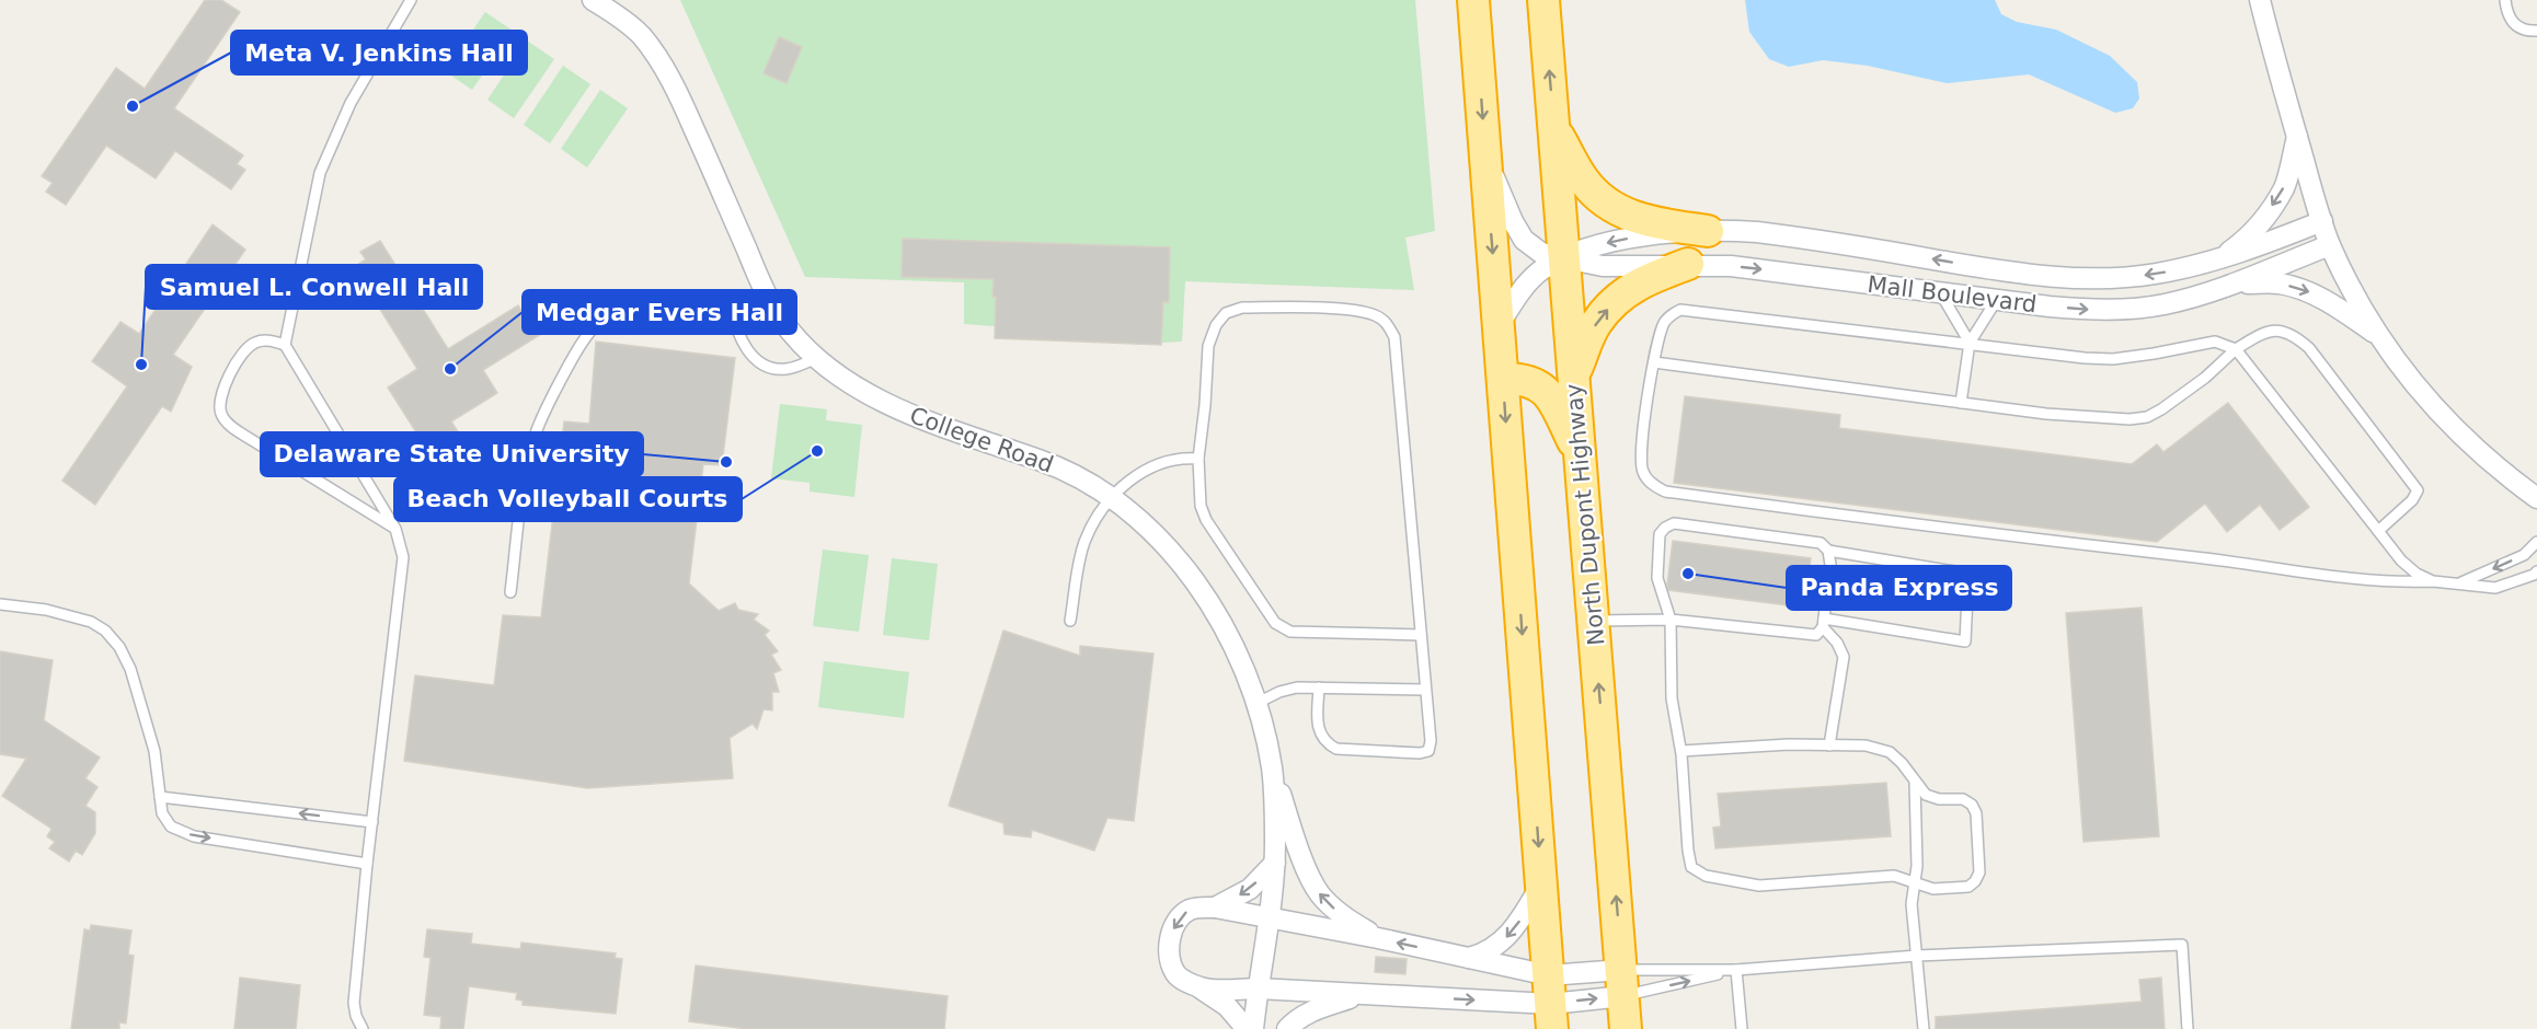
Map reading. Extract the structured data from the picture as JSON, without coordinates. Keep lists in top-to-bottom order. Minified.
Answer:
{"streets":{"highway":["North Dupont Highway"],"street":["Mall Boulevard","College Road"]},"crossings":[["Mall Boulevard","North Dupont Highway"]],"places":["Meta V. Jenkins Hall","Samuel L. Conwell Hall","Medgar Evers Hall","Beach Volleyball Courts","Delaware State University","Panda Express"]}
